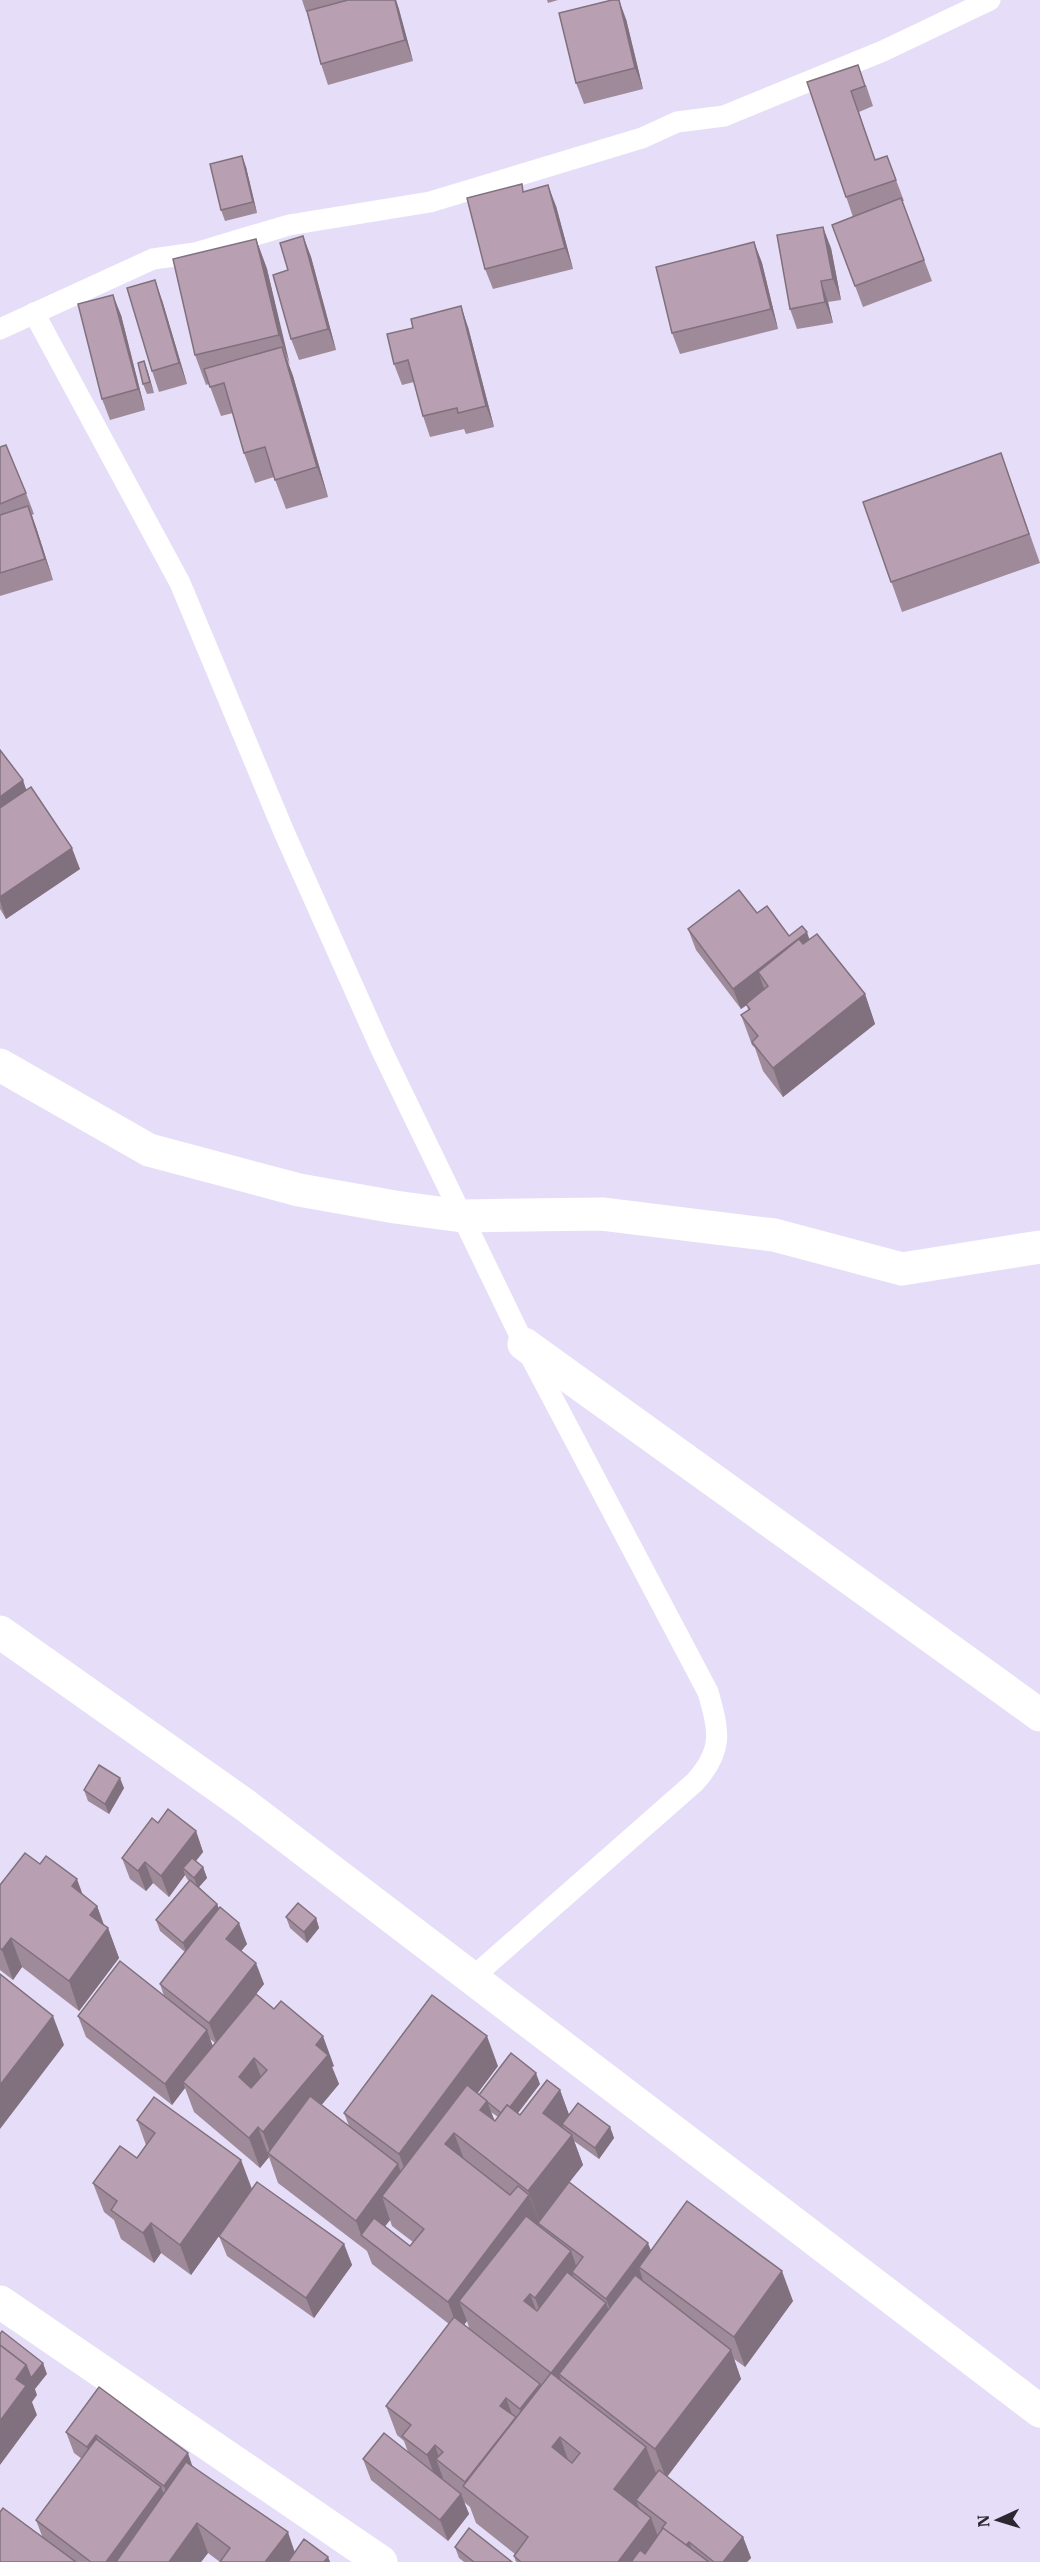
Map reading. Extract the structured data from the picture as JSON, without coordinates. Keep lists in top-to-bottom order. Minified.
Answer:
{"north":"left"}
